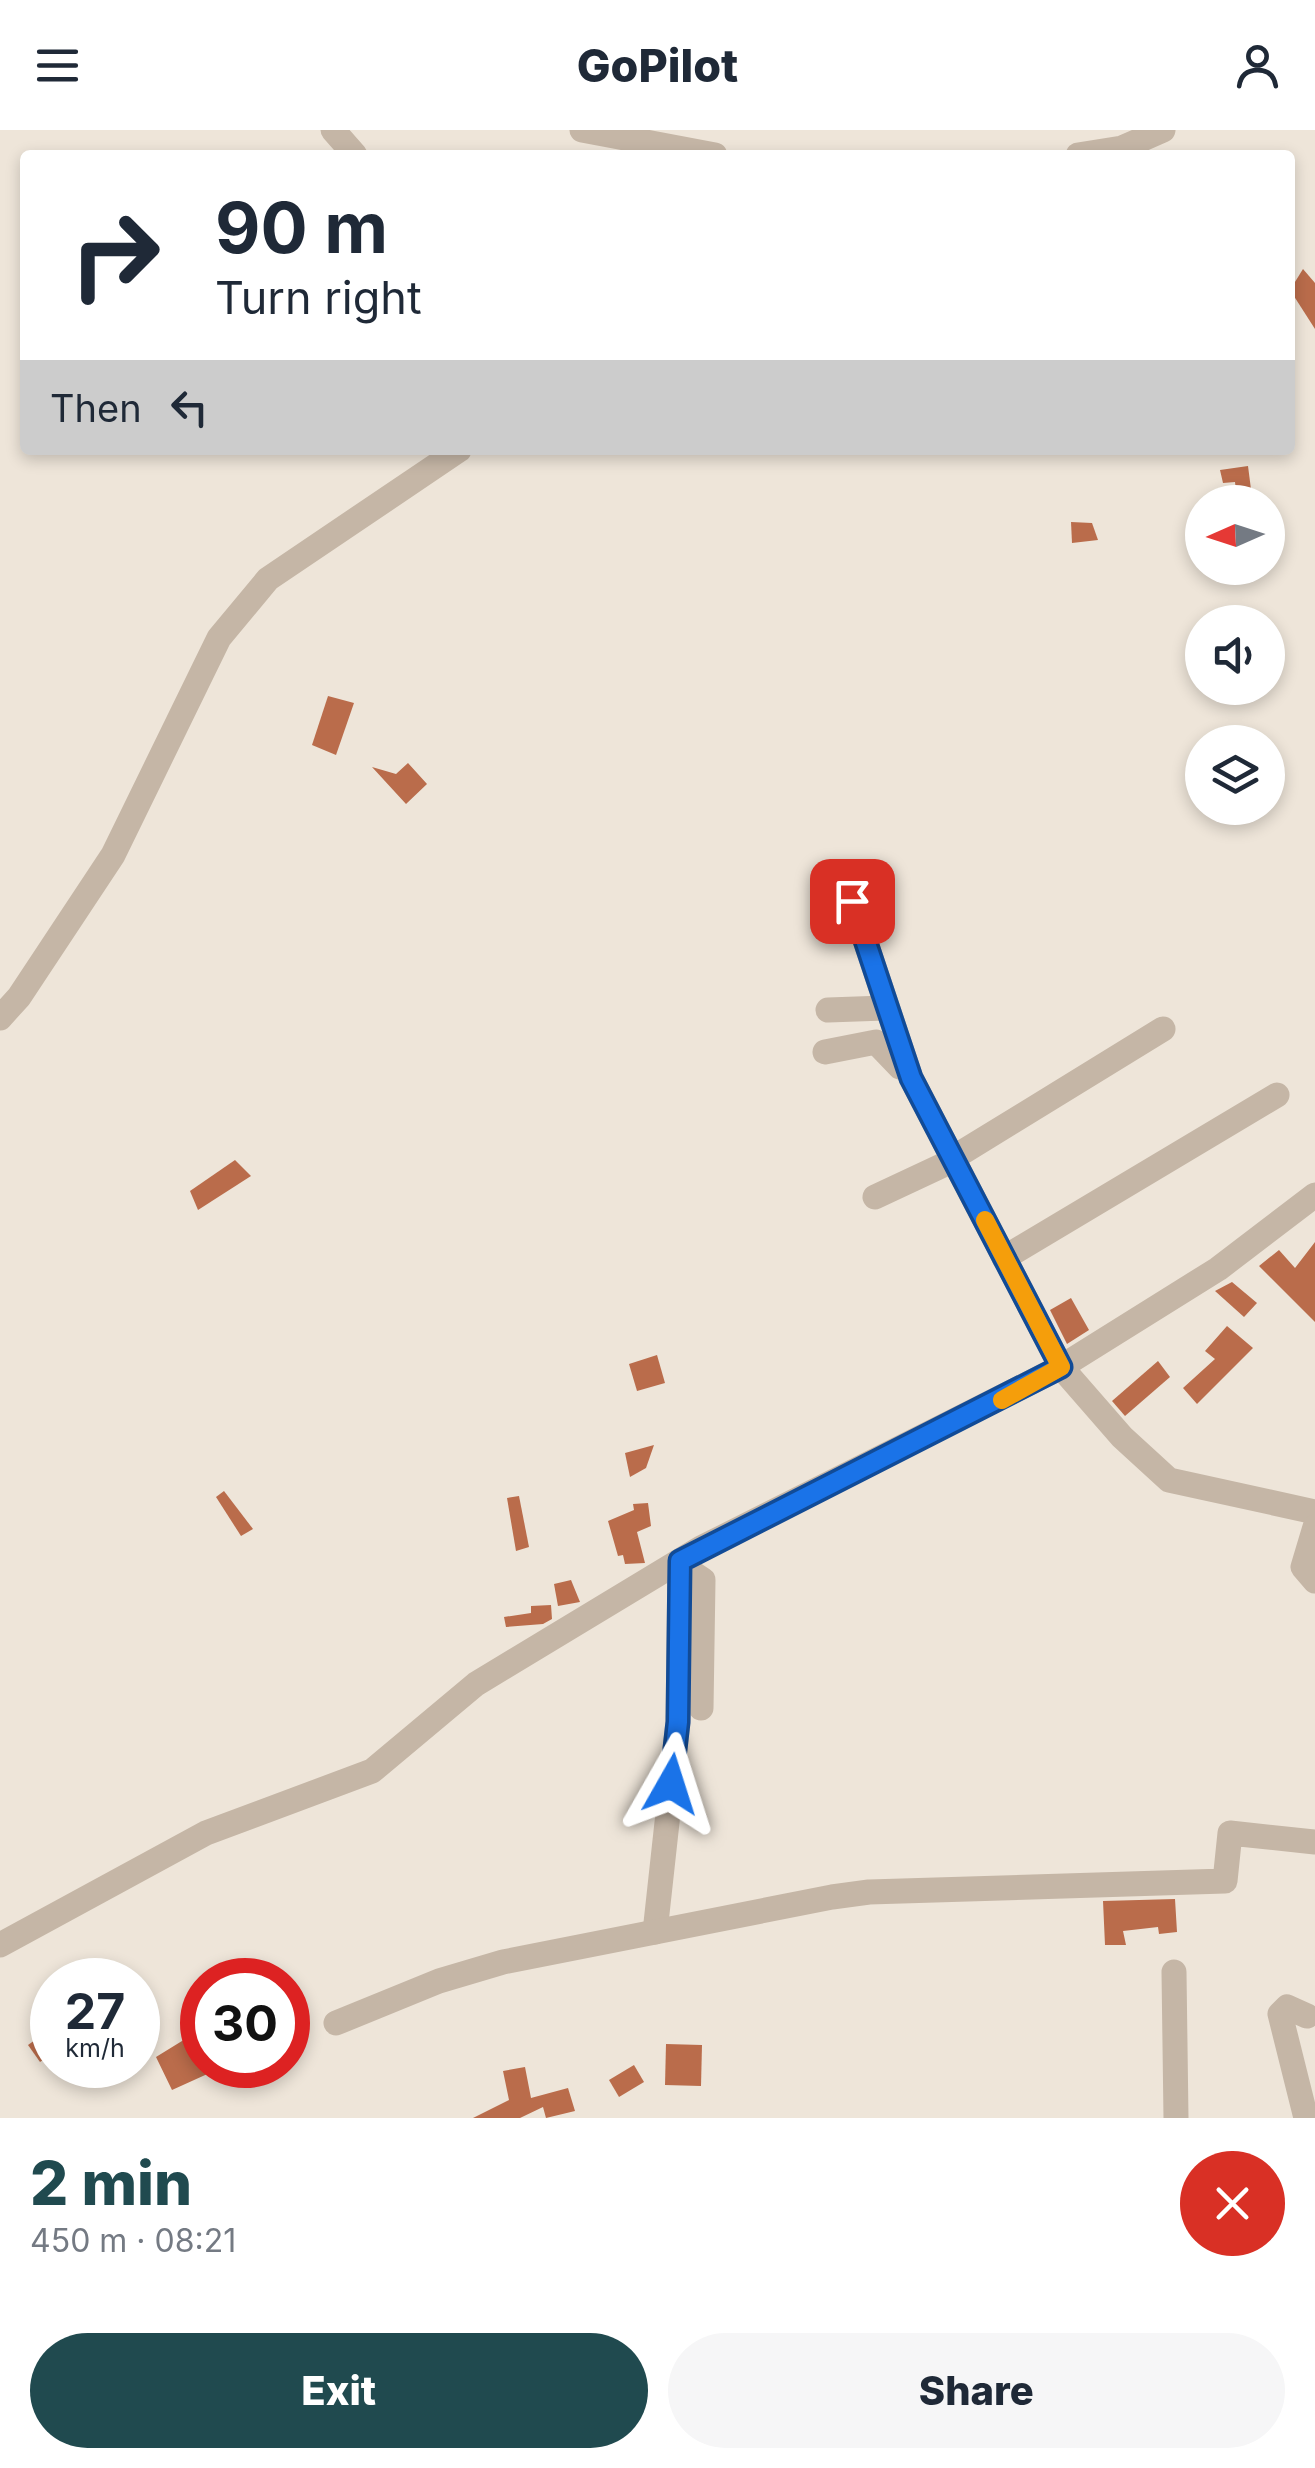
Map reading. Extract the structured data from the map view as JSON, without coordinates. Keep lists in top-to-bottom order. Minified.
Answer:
{"north":"left","page":{"header":"GoPilot","turn":["90 m","Turn right"],"then":"Then","speed":"27 km/h","limit":"30","heading":["2 min","450 m · 08:21"],"buttons":["Exit","Share"]}}
